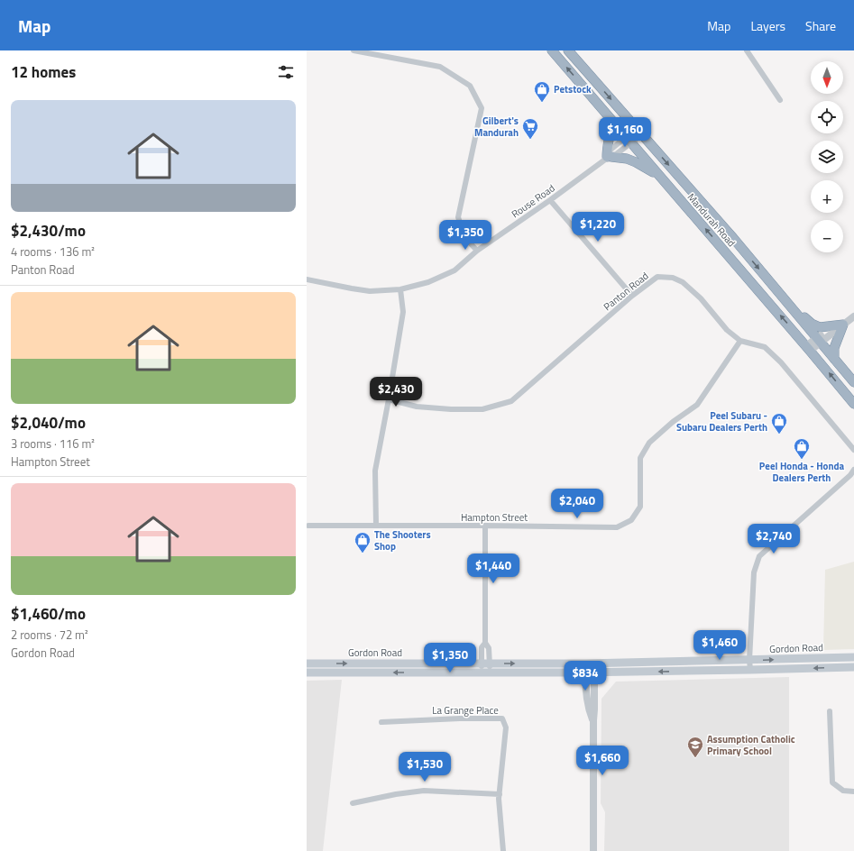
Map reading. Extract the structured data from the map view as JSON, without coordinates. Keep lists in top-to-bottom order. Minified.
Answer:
{"streets":{"highway":["Mandurah Road"],"main road":["Gordon Road"],"street":["Rouse Road","Panton Road","Hampton Street","La Grange Place"]},"crossings":[["Rouse Road","Mandurah Road"],["Panton Road","Hampton Street"]],"places":{"shop":["Petstock","Peel Subaru - Subaru Dealers Perth","Peel Honda - Honda Dealers Perth","The Shooters Shop"],"supermarket":["Gilbert's Mandurah"],"school or university":["Assumption Catholic Primary School"]},"north":"bottom","page":{"header":"Map","nav":["Map","Layers","Share"],"heading":"12 homes","map_buttons":["+","−"],"list":[{"name":"$2,430/mo","note":"4 rooms · 136 m² · Panton Road"},{"name":"$2,040/mo","note":"3 rooms · 116 m² · Hampton Street"},{"name":"$1,460/mo","note":"2 rooms · 72 m² · Gordon Road"}],"price":["$1,160","$1,220","$1,350","$2,430","$2,040","$2,740","$1,440","$1,460","$1,350","$834","$1,660","$1,530"]}}
